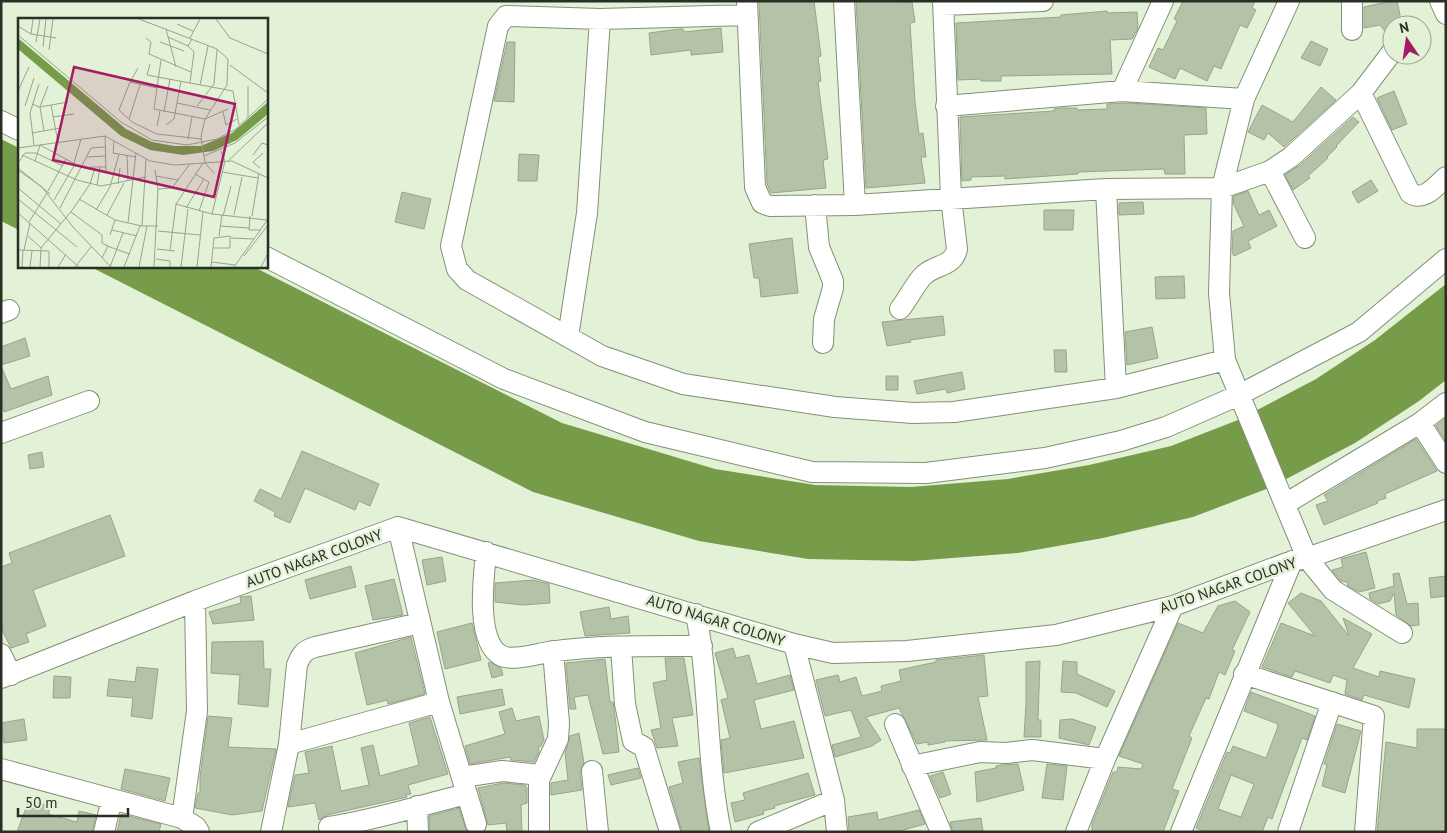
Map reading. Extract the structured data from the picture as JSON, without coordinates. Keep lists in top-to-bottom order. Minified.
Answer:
{"streets":{"street":["AUTO NAGAR COLONY"]},"scale_bar":"50 m","north":"top"}
